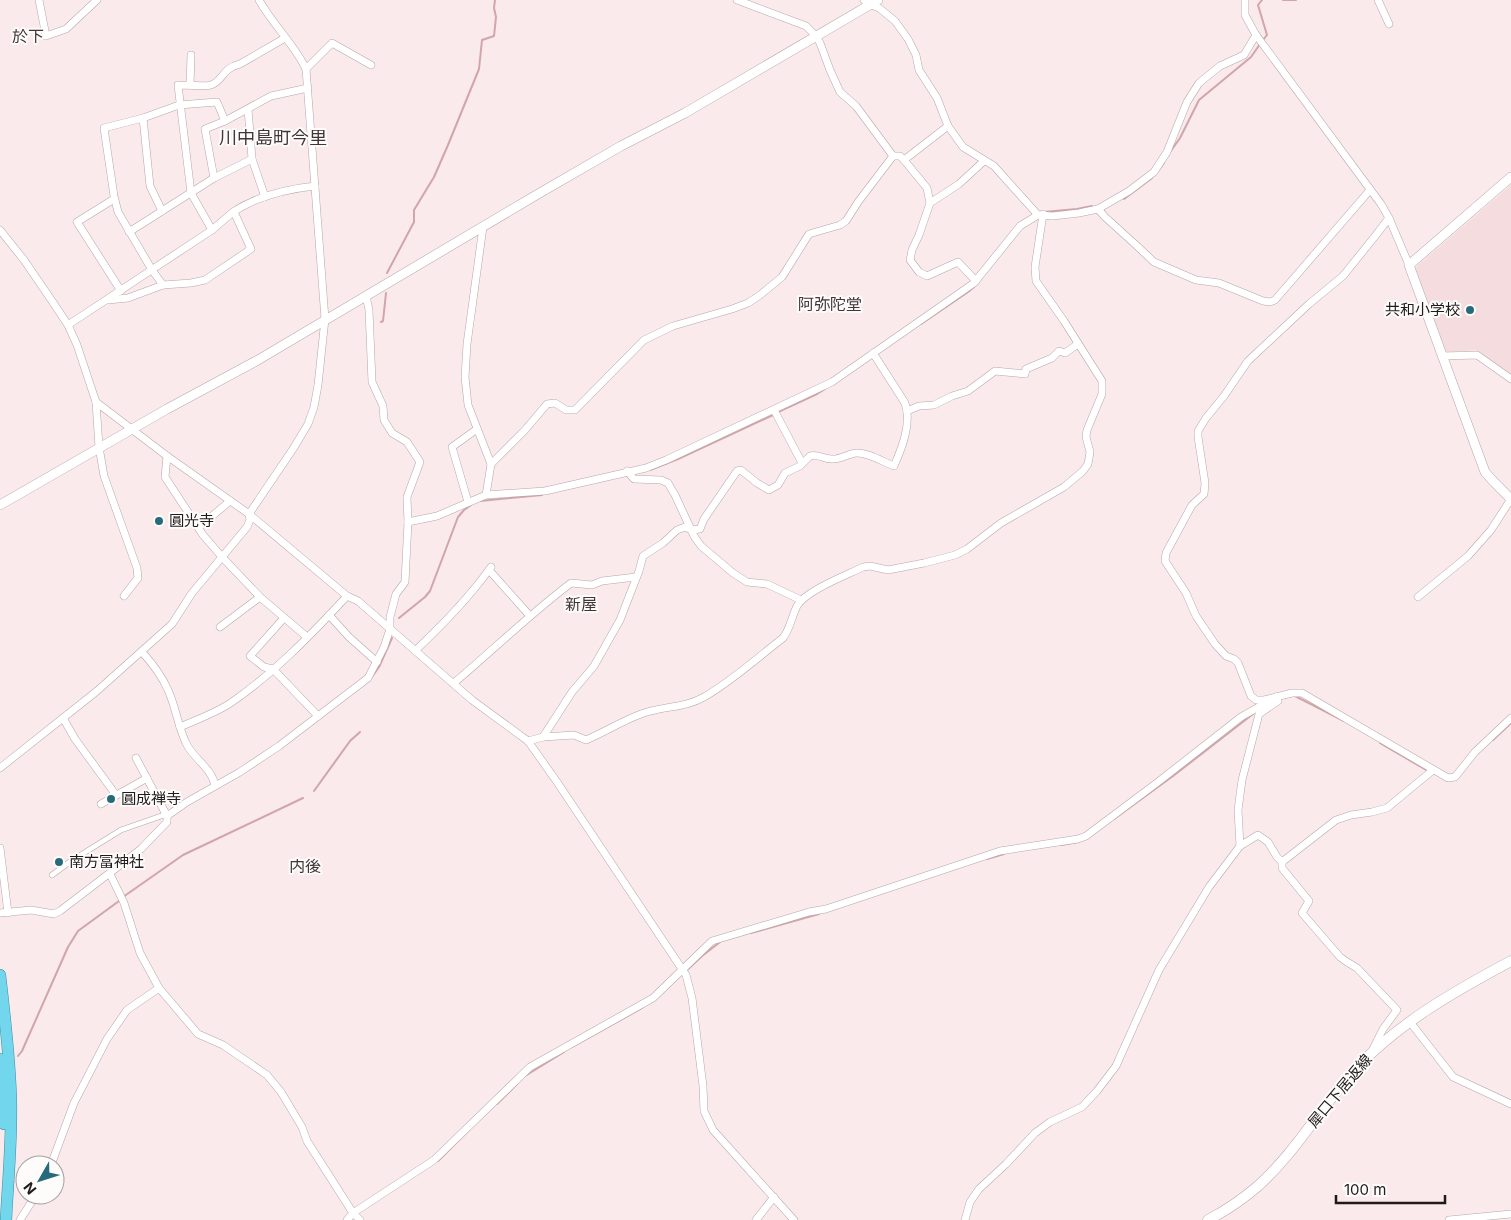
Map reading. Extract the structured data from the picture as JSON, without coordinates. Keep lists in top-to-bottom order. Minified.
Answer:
{"streets":{"main road":["犀口下居返線"]},"districts":["於下","川中島町今里","阿弥陀堂","新屋","内後"],"places":["共和小学校","圓光寺","圓成禅寺","南方冨神社"],"scale_bar":"100 m","north":"bottom left"}
